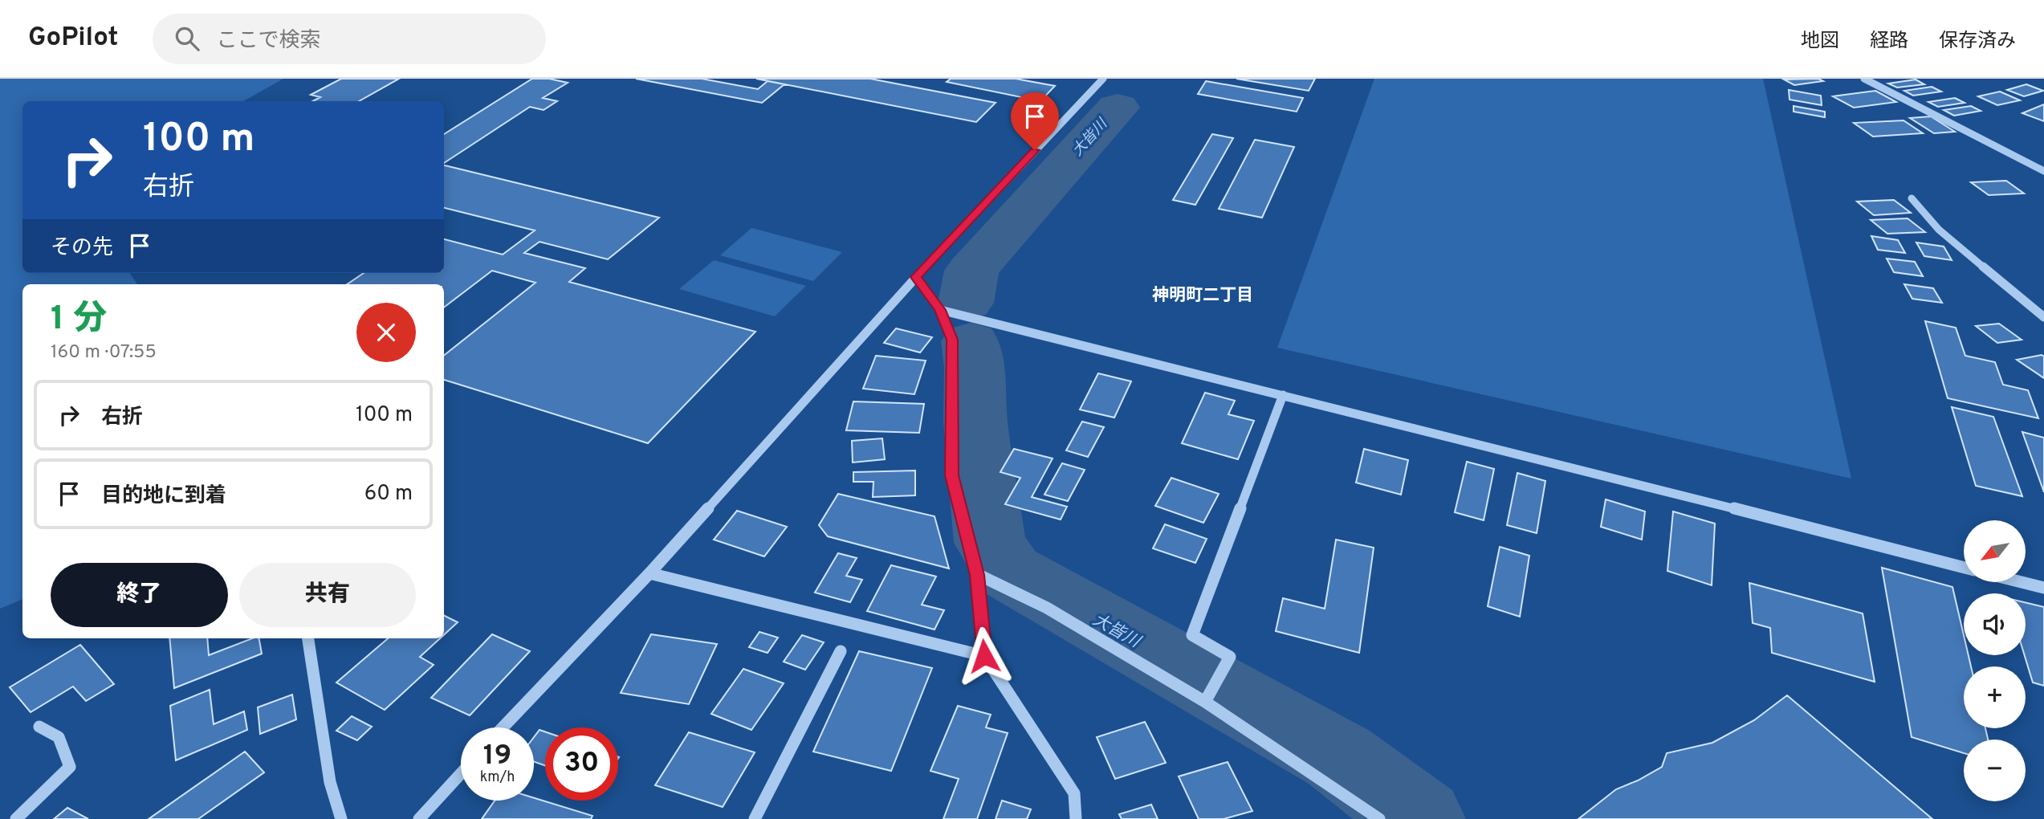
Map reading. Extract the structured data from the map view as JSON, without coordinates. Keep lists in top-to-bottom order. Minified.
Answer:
{"districts":["神明町二丁目"],"water":["大皆川"],"north":"bottom left","page":{"header":"GoPilot","search":"ここで検索","nav":["地図","経路","保存済み"],"turn":["100 m","右折"],"then":"その先","heading":["1 分","160 m · 07:55"],"list":[{"name":"右折","value":"100 m"},{"name":"目的地に到着","value":"60 m"}],"map_buttons":["+","−"],"buttons":["終了","共有"],"speed":"19 km/h","limit":"30"}}
